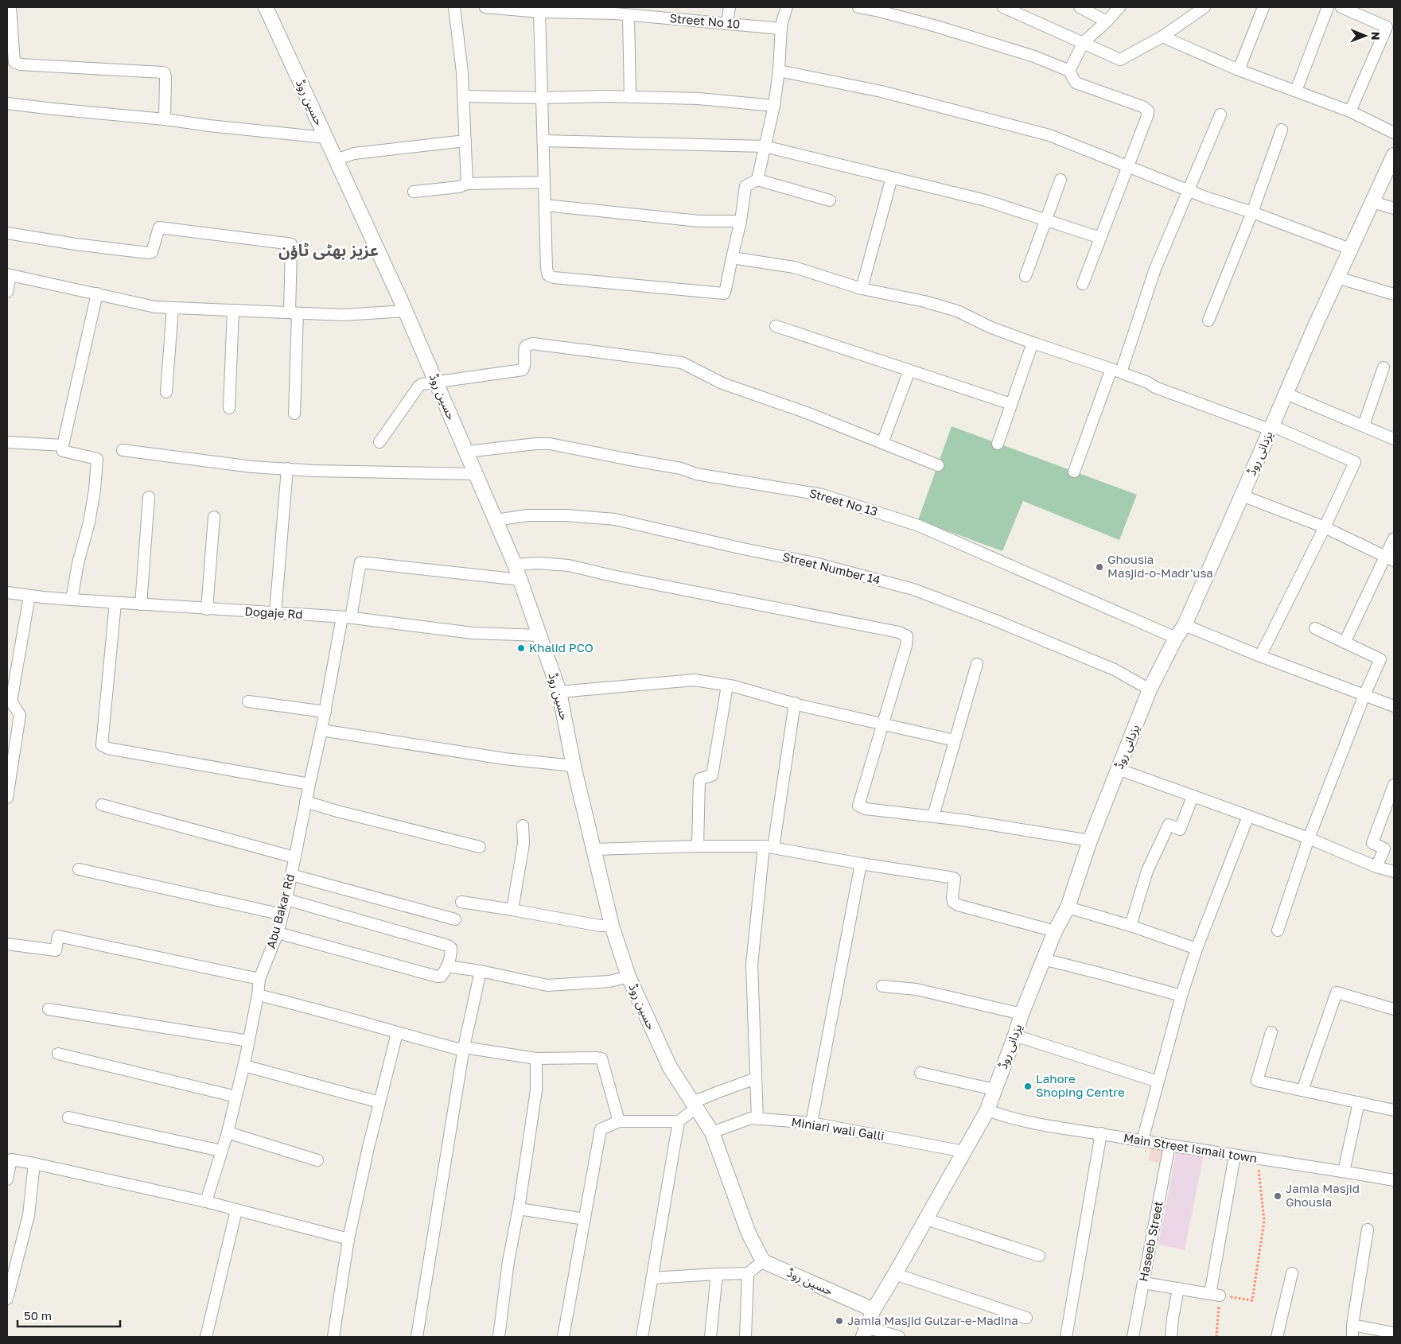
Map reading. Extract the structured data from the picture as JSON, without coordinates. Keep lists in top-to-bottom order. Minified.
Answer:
{"streets":{"street":["Street No 10","حسین روڈ","یزدانی روڈ","Street No 13","Street Number 14","Dogaje Rd","Abu Bakar Rd","Miniari wali Galli","Main Street Ismail town","Haseeb Street"]},"crossings":[["حسین روڈ","یزدانی روڈ"],["حسین روڈ","Street No 13"],["حسین روڈ","Street Number 14"],["حسین روڈ","Dogaje Rd"],["حسین روڈ","Abu Bakar Rd"],["حسین روڈ","Miniari wali Galli"],["یزدانی روڈ","Street No 13"],["یزدانی روڈ","Street Number 14"],["یزدانی روڈ","Miniari wali Galli"],["یزدانی روڈ","Main Street Ismail town"],["Dogaje Rd","Abu Bakar Rd"],["Main Street Ismail town","Haseeb Street"]],"districts":["عزیز بھٹی ٹاؤن"],"places":["Ghousia Masjid-o-Madr'usa","Khalid PCO","Lahore Shoping Centre","Jamia Masjid Ghousia","Jamia Masjid Gulzar-e-Madina"],"scale_bar":"50 m","north":"right"}
